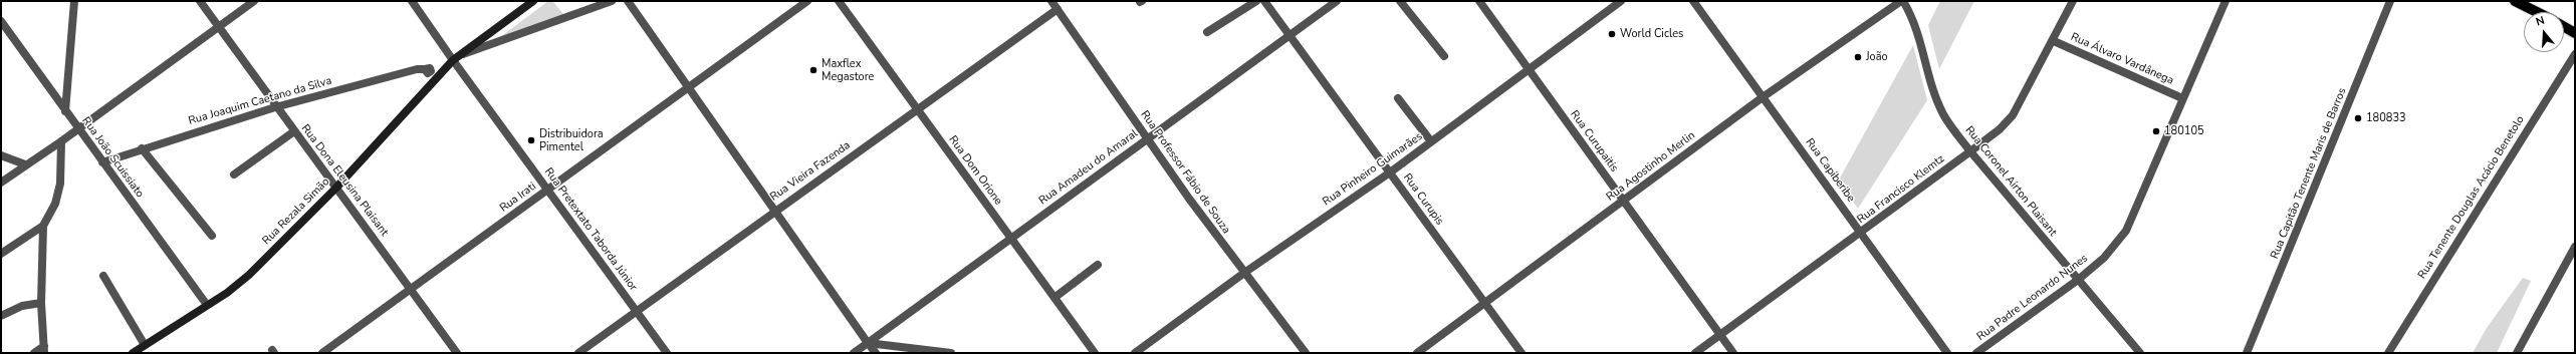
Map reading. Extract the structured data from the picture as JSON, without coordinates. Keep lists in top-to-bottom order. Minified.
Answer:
{"streets":{"main road":["Rua Rezala Simão"],"street":["Rua Álvaro Vardânega","Rua Joaquim Caetano da Silva","Rua Curupaitis","Rua João Scuissiato","Rua Agostinho Merlin","Rua Amadeu do Amaral","Rua Pinheiro Guimarães","Rua Dom Orione","Rua Capiberibe","Rua Vieira Fazenda","Rua Professor Fábio de Souza","Rua Capitão Tenente Maris de Barros","Rua Dona Eleusina Plaisant","Rua Coronel Airton Plaisant","Rua Francisco Klemtz","Rua Irati","Rua Tenente Douglas Acácio Benetolo","Rua Curupis","Rua Pretextato Taborda Júnior","Rua Padre Leonardo Nunes"]},"crossings":[["Rua Álvaro Vardânega","Rua Francisco Klemtz"],["Rua Álvaro Vardânega","Rua Padre Leonardo Nunes"],["Rua Joaquim Caetano da Silva","Rua João Scuissiato"],["Rua Joaquim Caetano da Silva","Rua Dona Eleusina Plaisant"],["Rua Curupaitis","Rua Agostinho Merlin"],["Rua Curupaitis","Rua Pinheiro Guimarães"],["Rua Curupaitis","Rua Francisco Klemtz"],["Rua João Scuissiato","Rua Rezala Simão"],["Rua Agostinho Merlin","Rua Capiberibe"],["Rua Agostinho Merlin","Rua Coronel Airton Plaisant"],["Rua Agostinho Merlin","Rua Curupis"],["Rua Amadeu do Amaral","Rua Dom Orione"],["Rua Amadeu do Amaral","Rua Professor Fábio de Souza"],["Rua Amadeu do Amaral","Rua Curupis"],["Rua Pinheiro Guimarães","Rua Professor Fábio de Souza"],["Rua Pinheiro Guimarães","Rua Curupis"],["Rua Dom Orione","Rua Vieira Fazenda"],["Rua Capiberibe","Rua Francisco Klemtz"],["Rua Vieira Fazenda","Rua Professor Fábio de Souza"],["Rua Vieira Fazenda","Rua Pretextato Taborda Júnior"],["Rua Dona Eleusina Plaisant","Rua Irati"],["Rua Dona Eleusina Plaisant","Rua Rezala Simão"],["Rua Coronel Airton Plaisant","Rua Francisco Klemtz"],["Rua Coronel Airton Plaisant","Rua Padre Leonardo Nunes"],["Rua Irati","Rua Pretextato Taborda Júnior"],["Rua Rezala Simão","Rua Pretextato Taborda Júnior"]],"places":["World Cicles","João","Maxflex Megastore","180833","180105","Distribuidora Pimentel"],"north":"top"}
